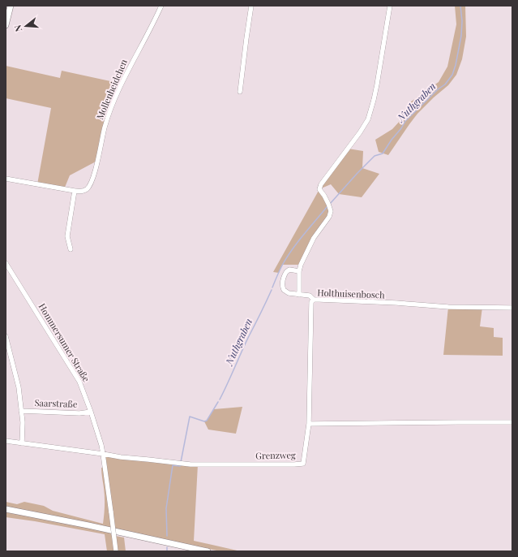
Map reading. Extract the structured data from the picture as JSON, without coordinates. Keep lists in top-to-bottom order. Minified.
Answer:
{"streets":{"street":["Mollenheidchen","Holthuisenbosch","Hommersumer Straße","Saarstraße","Grenzweg"]},"crossings":[["Holthuisenbosch","Grenzweg"],["Hommersumer Straße","Saarstraße"],["Hommersumer Straße","Grenzweg"]],"water":["Nuthgraben"],"north":"left"}
